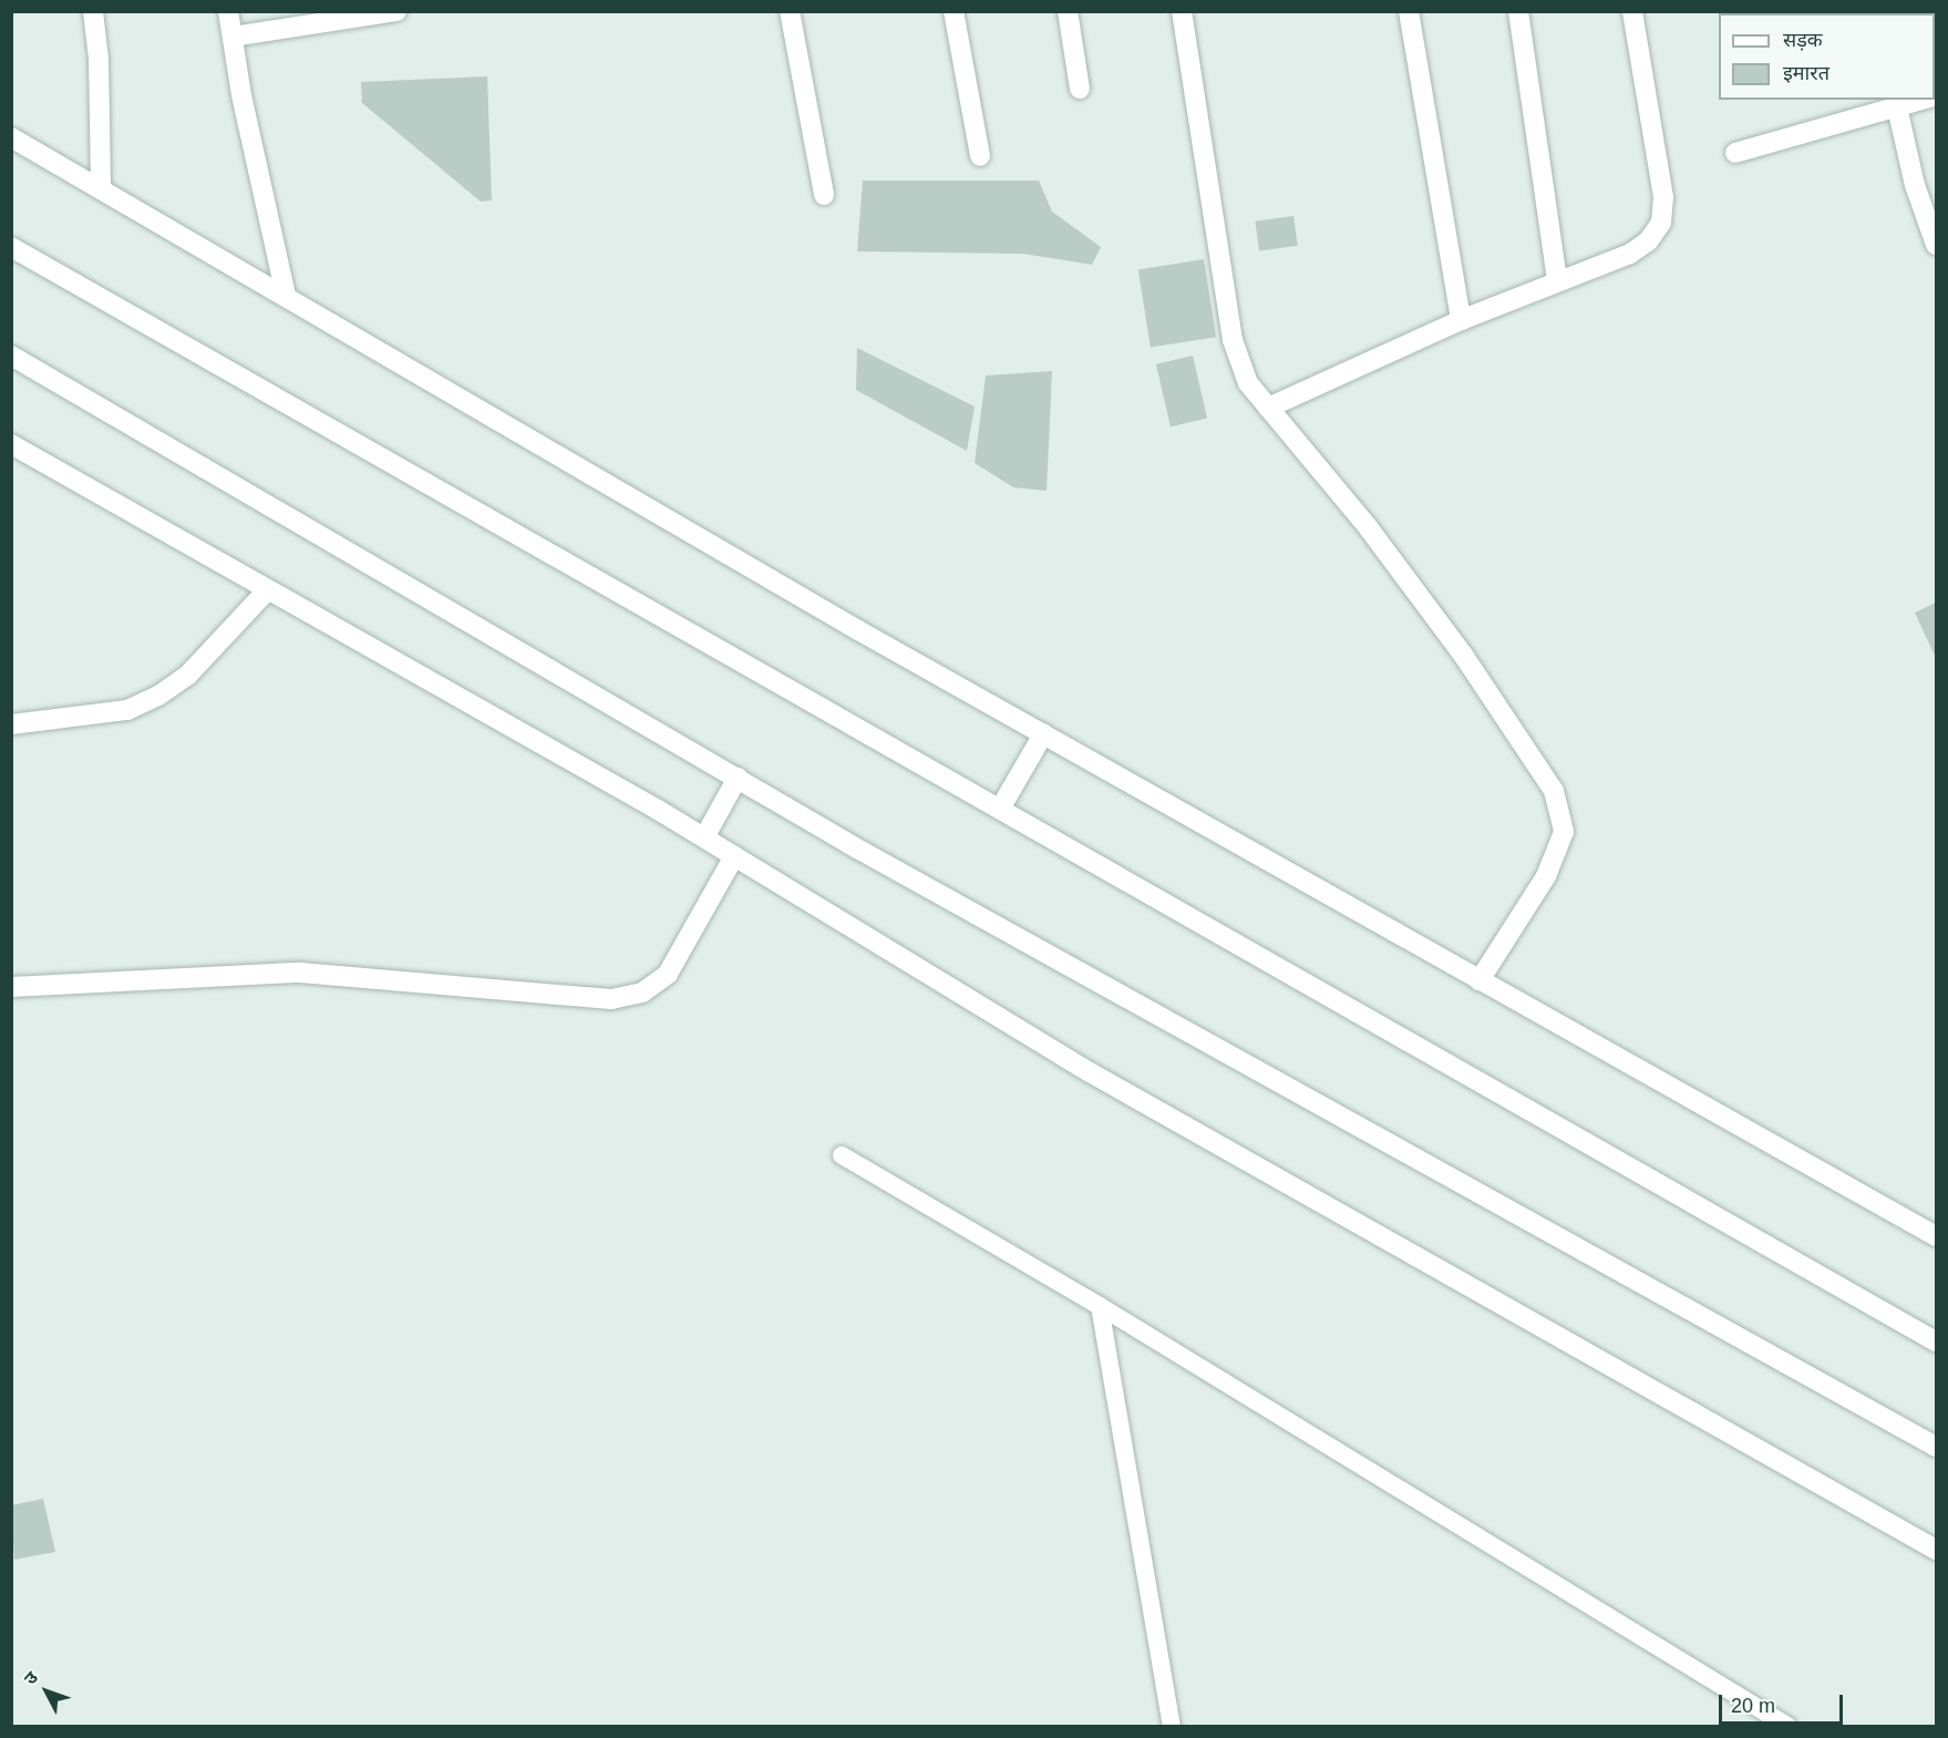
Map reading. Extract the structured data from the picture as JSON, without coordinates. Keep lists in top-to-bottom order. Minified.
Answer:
{"legend":["सड़क","इमारत"],"scale_bar":"20 m","north":"top left"}
